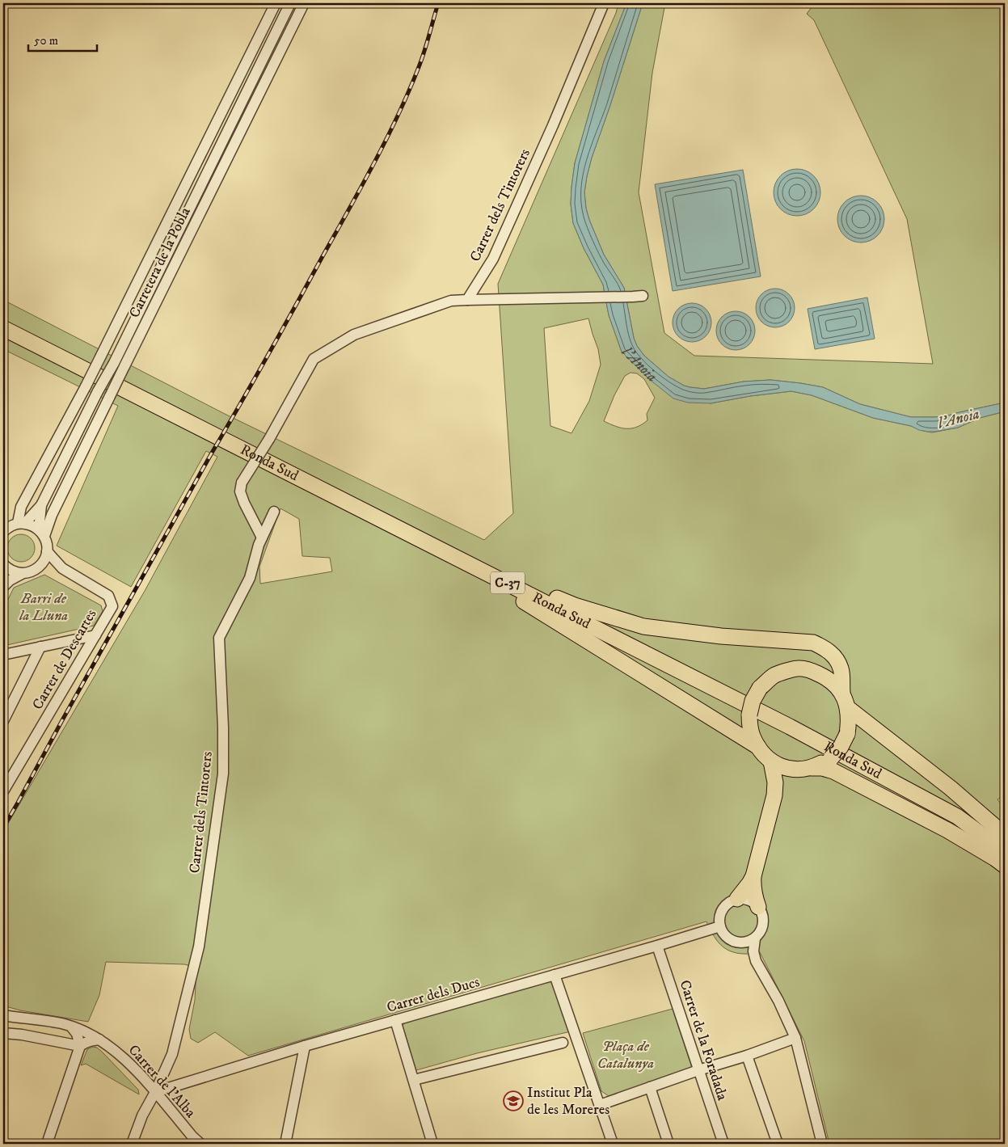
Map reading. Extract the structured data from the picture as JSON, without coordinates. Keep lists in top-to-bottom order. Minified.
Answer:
{"streets":{"highway":["Ronda Sud","C-37"],"street":["Carrer dels Tintorers","Carretera de la Pobla","Carrer de Descartes","Carrer dels Ducs","Carrer de la Foradada","Carrer de l'Alba"]},"crossings":[["Carrer dels Tintorers","Carrer dels Ducs"],["Carrer dels Tintorers","Carrer de l'Alba"],["Carrer dels Ducs","Carrer de la Foradada"],["Carrer dels Ducs","Carrer de l'Alba"]],"water":["l'Anoia"],"parks":["Barri de la Lluna","Plaça de Catalunya"],"places":{"school or university":["Institut Pla de les Moreres"]},"scale_bar":"50 m"}
